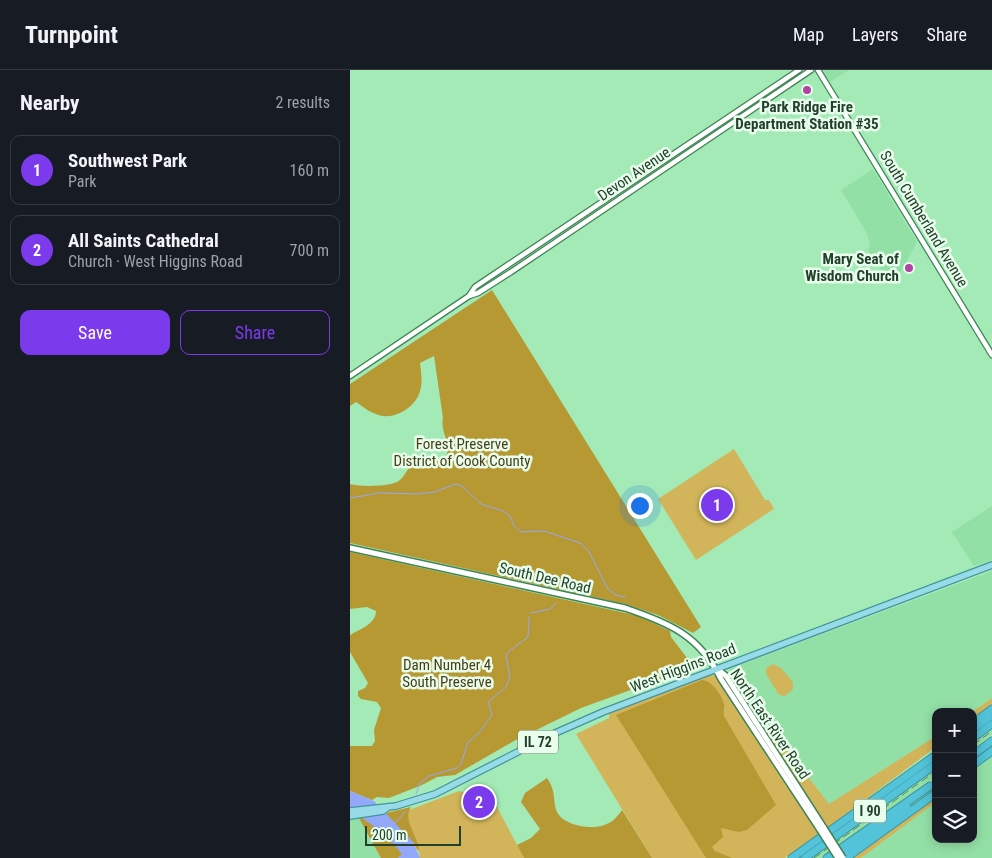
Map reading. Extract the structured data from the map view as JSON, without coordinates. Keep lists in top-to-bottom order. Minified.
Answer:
{"streets":{"highway":["I 90"],"main road":["South Dee Road","West Higgins Road","North East River Road","IL 72"],"street":["Devon Avenue","South Cumberland Avenue"]},"crossings":[["South Dee Road","West Higgins Road"],["South Dee Road","North East River Road"],["West Higgins Road","North East River Road"]],"parks":["Forest Preserve District of Cook County","Dam Number 4 South Preserve"],"places":["Park Ridge Fire Department Station #35","Mary Seat of Wisdom Church"],"scale_bar":"200 m","page":{"header":"Turnpoint","nav":["Map","Layers","Share"],"heading":["Nearby","2 results"],"list":[{"mark":"1","name":"Southwest Park","note":"Park","value":"160 m"},{"mark":"2","name":"All Saints Cathedral","note":"Church · West Higgins Road","value":"700 m"}],"buttons":["Save","Share"],"pins":["1","2"],"map_buttons":["+","−"],"scale":"200 m"}}
